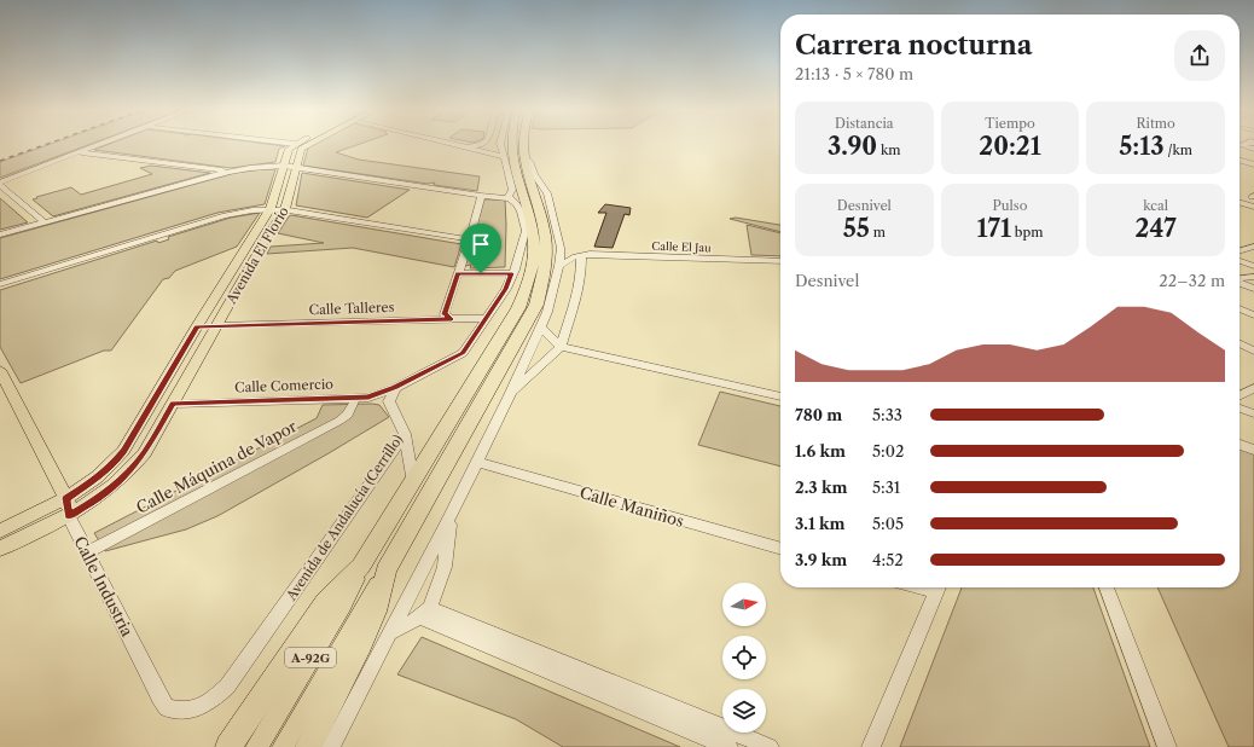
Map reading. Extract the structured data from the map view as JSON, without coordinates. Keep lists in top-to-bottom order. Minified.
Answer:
{"streets":{"highway":["A-92G"],"main road":["Avenida El Florío","Calle Industria"],"street":["Calle El Jau","Calle Talleres","Calle Comercio","Calle Máquina de Vapor","Calle Maniños","Avenida de Andalucía (Cerrillo)"]},"crossings":[["Avenida El Florío","Calle Talleres"],["Avenida El Florío","Calle Comercio"],["Avenida El Florío","Calle Industria"],["Calle Comercio","Avenida de Andalucía (Cerrillo)"],["Calle Máquina de Vapor","Calle Industria"],["Avenida de Andalucía (Cerrillo)","Calle Industria"]],"north":"right","page":{"heading":["Carrera nocturna","21:13 · 5 × 780 m"],"stats":[["Distancia","3.90 km"],["Tiempo","20:21"],["Ritmo","5:13 /km"],["Desnivel","55 m"],["Pulso","171 bpm"],["kcal","247"]],"chart":["Desnivel","22–32 m"],"list":[{"name":"780 m","note":"5:33"},{"name":"1.6 km","note":"5:02"},{"name":"2.3 km","note":"5:31"},{"name":"3.1 km","note":"5:05"},{"name":"3.9 km","note":"4:52"}]}}
